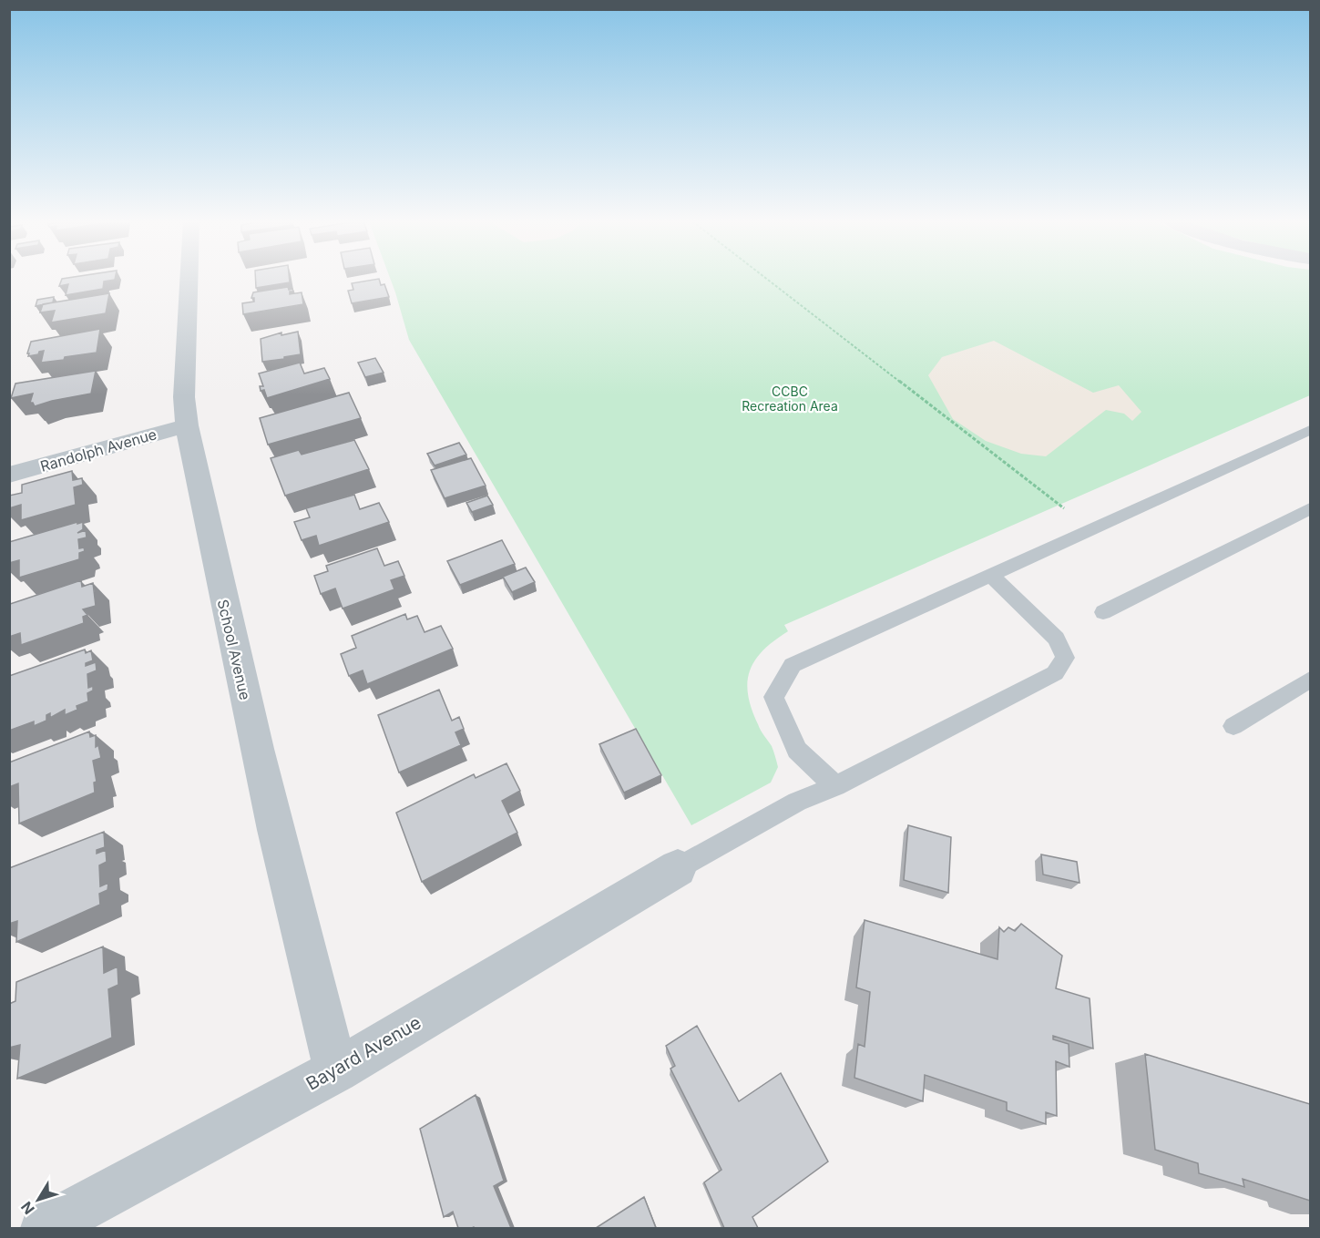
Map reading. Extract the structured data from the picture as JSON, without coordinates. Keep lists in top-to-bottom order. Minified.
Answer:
{"streets":{"street":["Randolph Avenue","School Avenue","Bayard Avenue"]},"crossings":[["Randolph Avenue","School Avenue"],["School Avenue","Bayard Avenue"]],"parks":["CCBC Recreation Area"],"north":"bottom left"}
